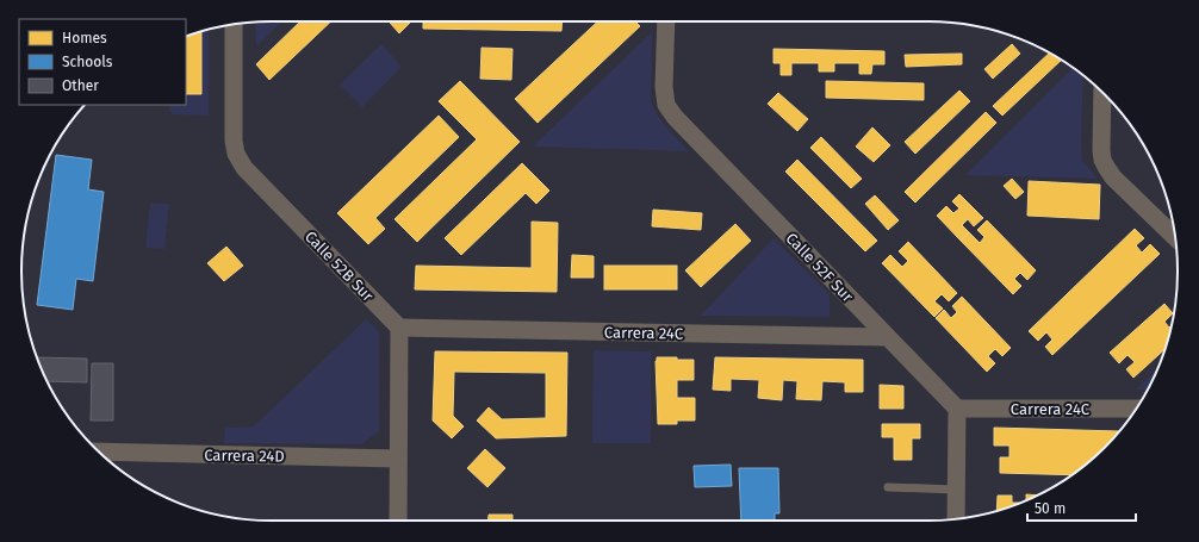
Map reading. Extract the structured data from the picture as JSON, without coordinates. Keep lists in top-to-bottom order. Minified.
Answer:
{"streets":{"street":["Calle 52B Sur","Calle 52F Sur","Carrera 24C","Carrera 24D"]},"crossings":[["Calle 52B Sur","Carrera 24C"],["Calle 52F Sur","Carrera 24C"]],"legend":["Homes","Schools","Other"],"scale_bar":"50 m"}
